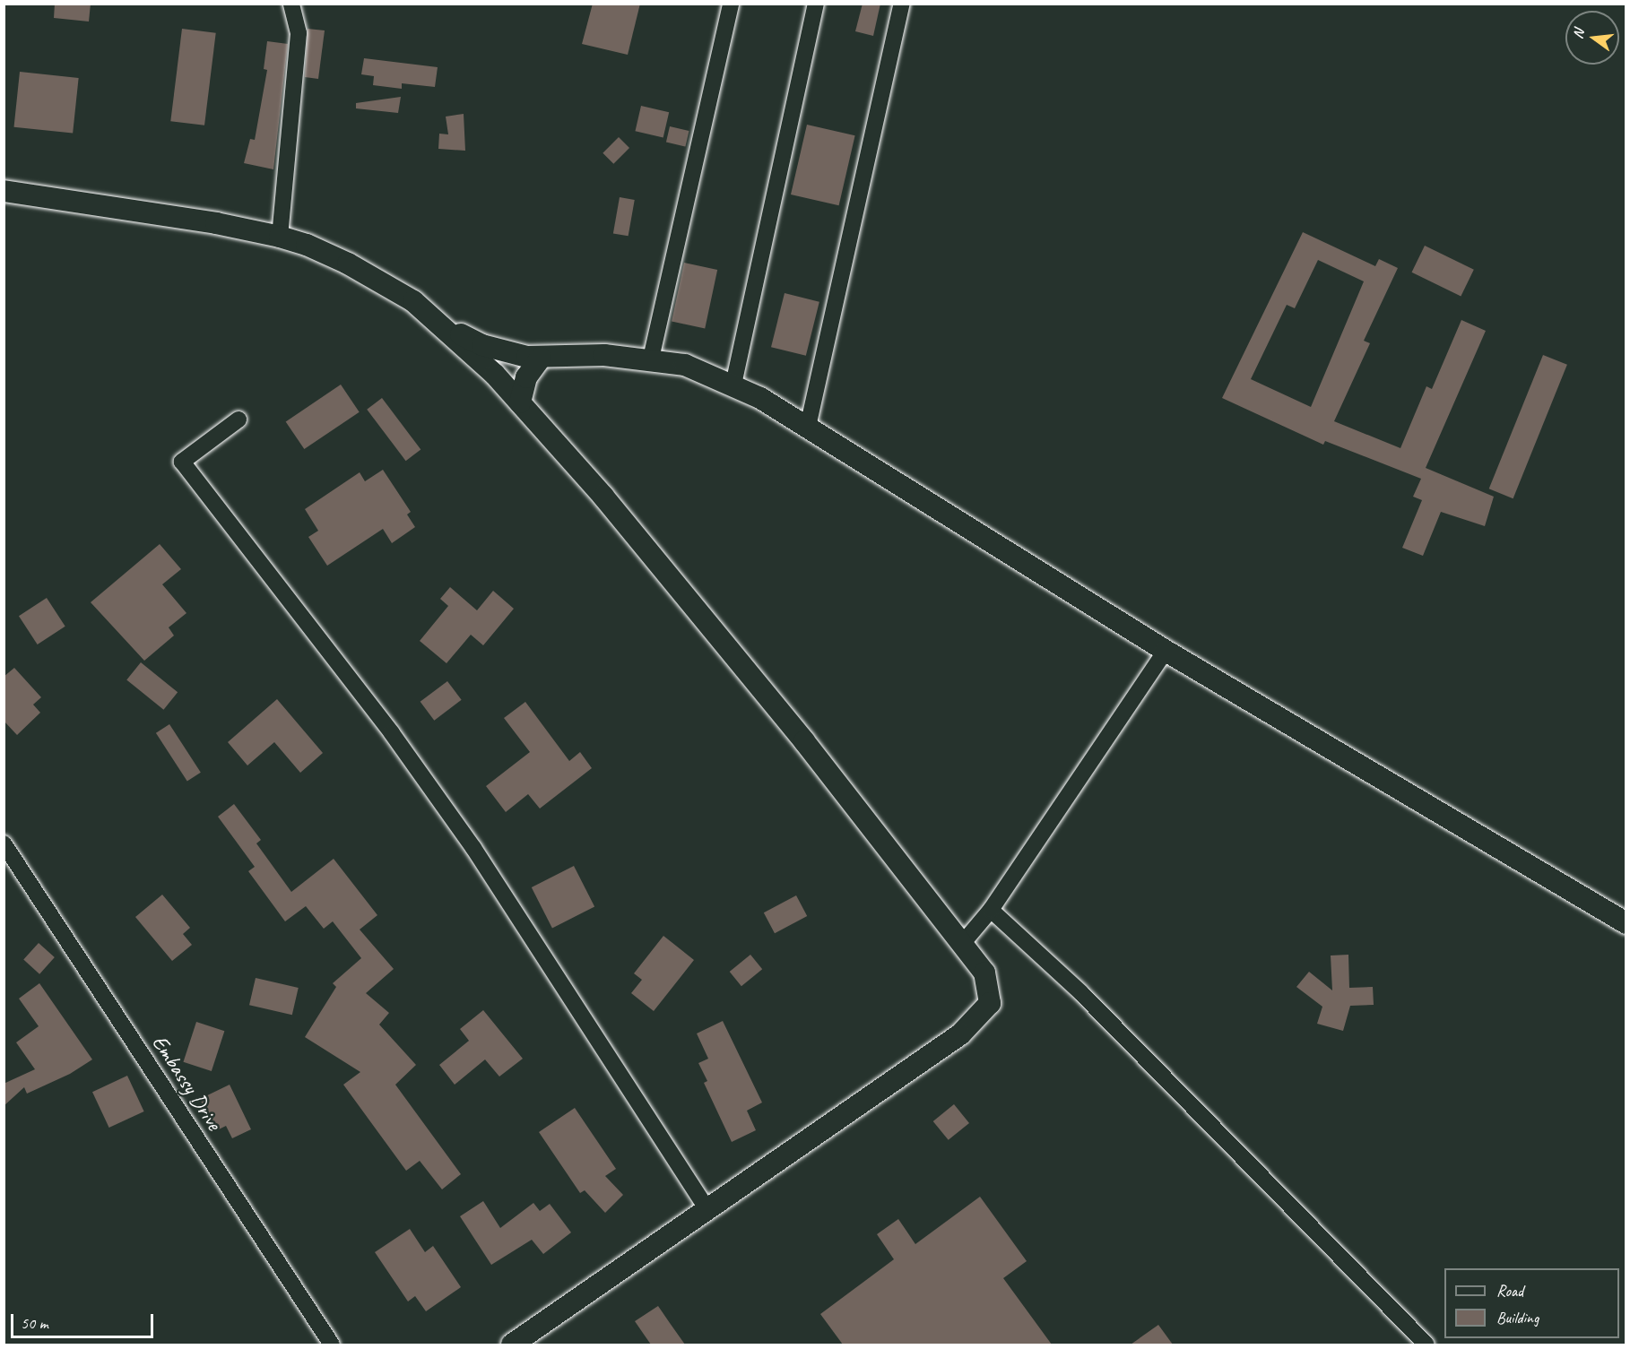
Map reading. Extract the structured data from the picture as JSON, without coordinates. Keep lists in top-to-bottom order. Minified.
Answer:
{"streets":{"street":["Embassy Drive"]},"legend":["Road","Building"],"scale_bar":"50 m","north":"left"}
